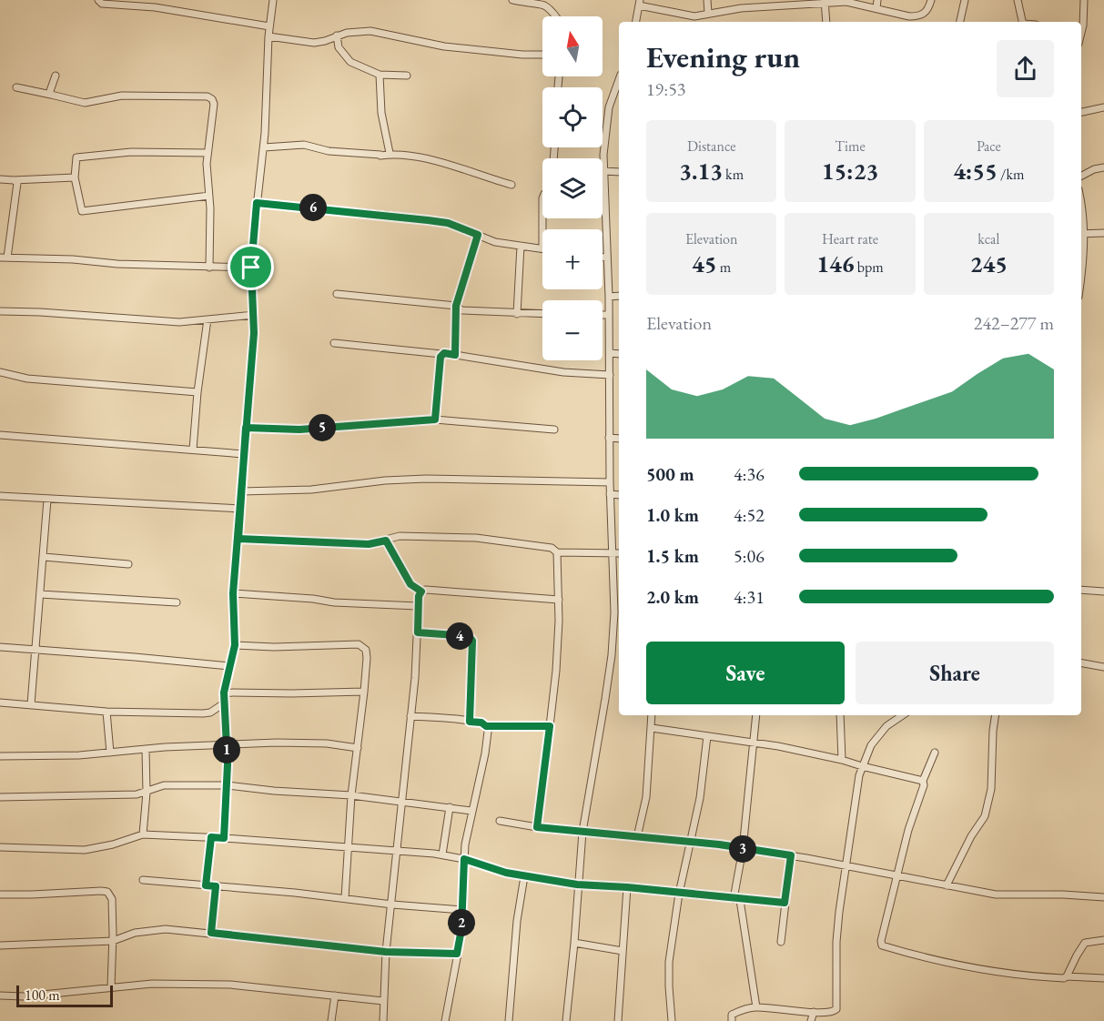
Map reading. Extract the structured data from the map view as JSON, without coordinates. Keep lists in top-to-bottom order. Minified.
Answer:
{"scale_bar":"100 m","north":"top","page":{"map_buttons":["+","−"],"heading":["Evening run","19:53"],"stats":[["Distance","3.13 km"],["Time","15:23"],["Pace","4:55 /km"],["Elevation","45 m"],["Heart rate","146 bpm"],["kcal","245"]],"pins":["6","5","4","1","3","2"],"chart":["Elevation","242–277 m"],"list":[{"name":"500 m","note":"4:36"},{"name":"1.0 km","note":"4:52"},{"name":"1.5 km","note":"5:06"},{"name":"2.0 km","note":"4:31"}],"buttons":["Save","Share"],"scale":"100 m"}}
